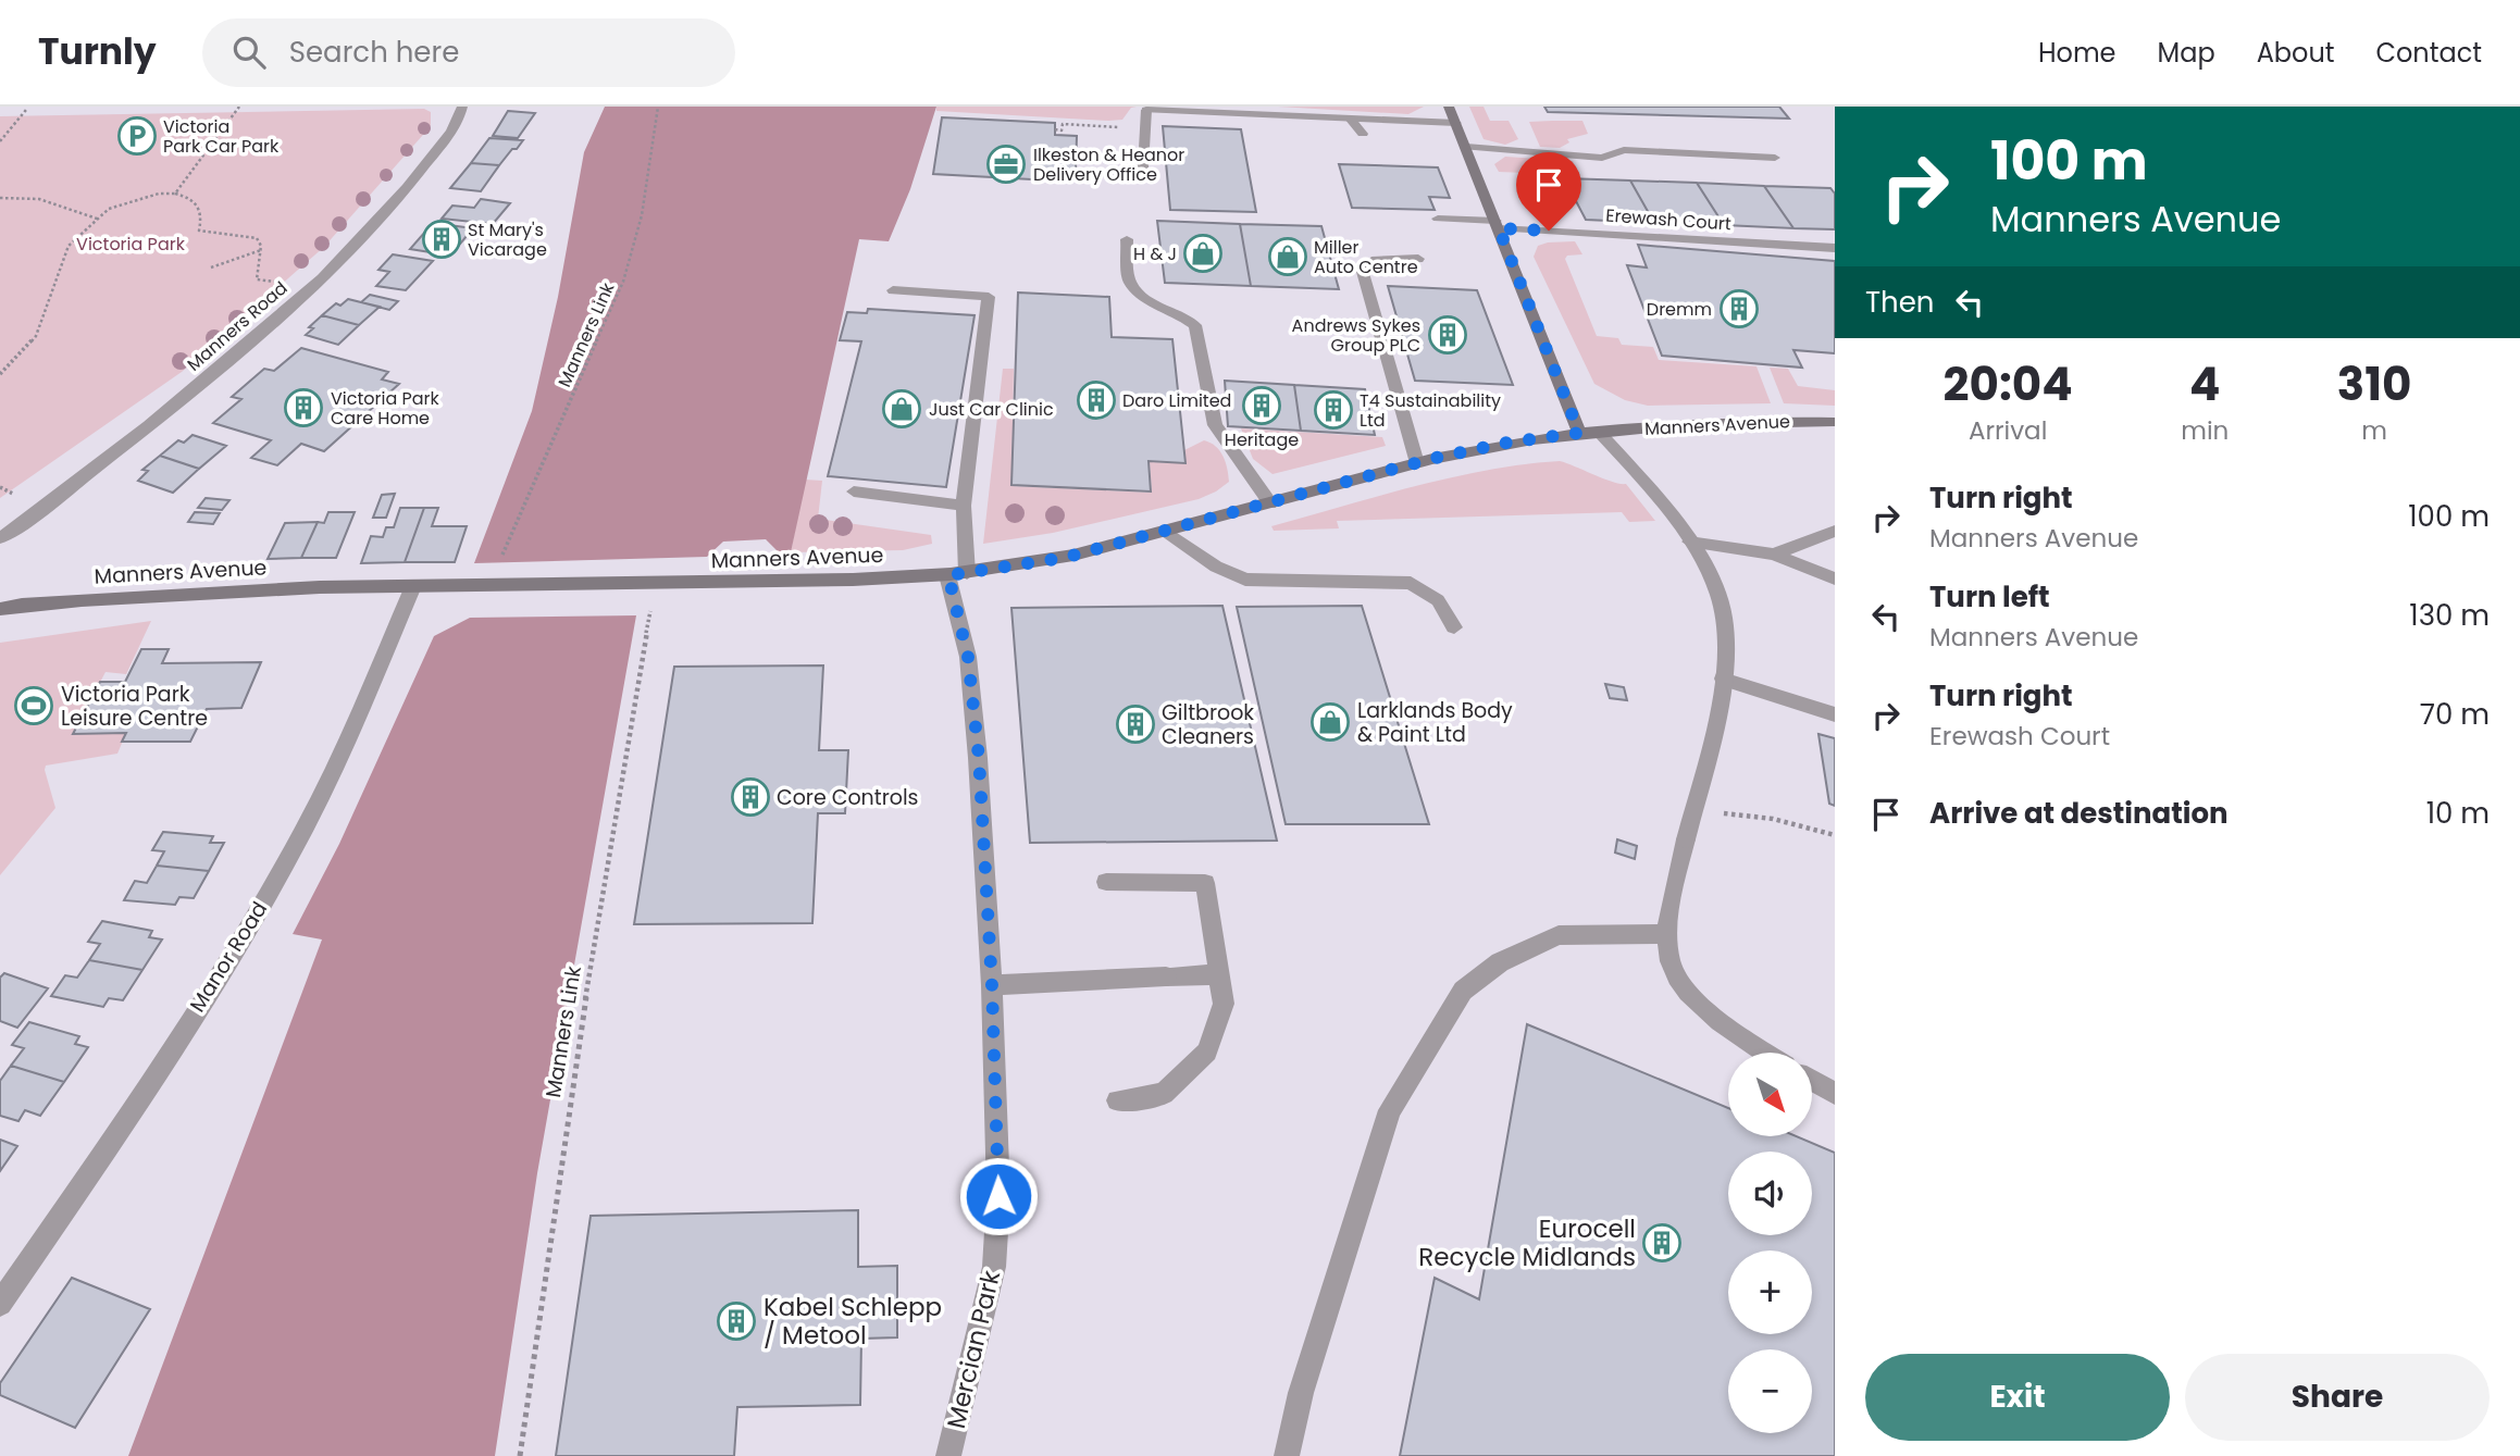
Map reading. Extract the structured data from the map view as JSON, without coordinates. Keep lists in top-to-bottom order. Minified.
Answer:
{"streets":{"street":["Erewash Court","Manners Road","Manners Avenue","Manor Road","Mercian Park"],"path":["Manners Link"]},"crossings":[["Manners Avenue","Manor Road"],["Manners Avenue","Mercian Park"]],"parks":["Victoria Park"],"places":{"parking":["Victoria Park Car Park"],"office":["Ilkeston & Heanor Delivery Office"],"building":["St Mary's Vicarage","Dremm","Andrews Sykes Group PLC","Daro Limited","Heritage","Victoria Park Care Home","T4 Sustainability Ltd","Giltbrook Cleaners","Core Controls","Eurocell Recycle Midlands","Kabel Schlepp / Metool"],"shop":["H & J","Miller Auto Centre","Just Car Clinic","Larklands Body & Paint Ltd"],"sports":["Victoria Park Leisure Centre"]},"north":"bottom right","page":{"header":"Turnly","search":"Search here","nav":["Home","Map","About","Contact"],"turn":["100 m","Manners Avenue"],"then":"Then","eta":["20:04","Arrival","4","min","310","m"],"list":[{"name":"Turn right","note":"Manners Avenue","value":"100 m"},{"name":"Turn left","note":"Manners Avenue","value":"130 m"},{"name":"Turn right","note":"Erewash Court","value":"70 m"},{"name":"Arrive at destination","value":"10 m"}],"map_buttons":["+","−"],"buttons":["Exit","Share"]}}
